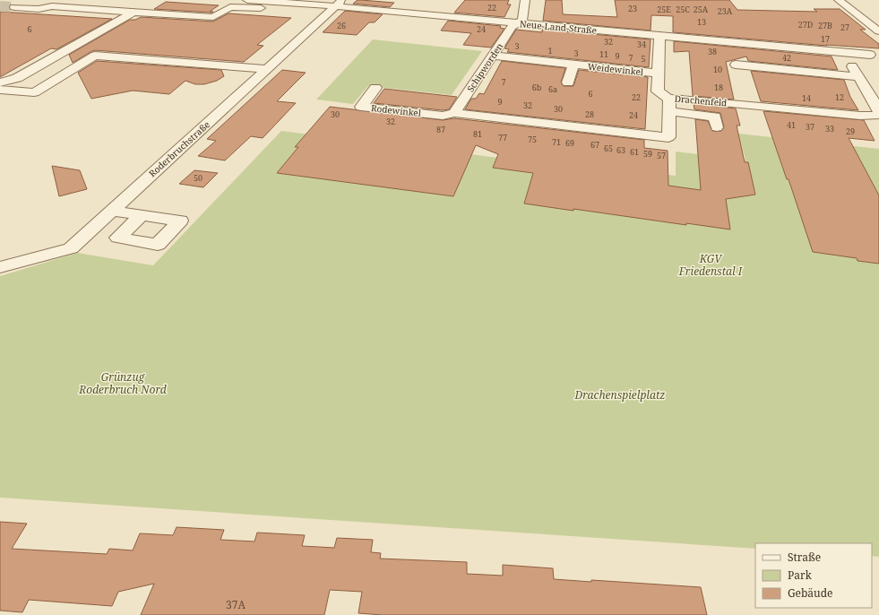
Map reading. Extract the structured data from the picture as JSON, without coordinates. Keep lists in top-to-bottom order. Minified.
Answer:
{"streets":{"street":["Neue-Land-Straße","Schipworden","Weidewinkel","Drachenfeld","Rodewinkel","Roderbruchstraße"]},"crossings":[["Neue-Land-Straße","Schipworden"],["Neue-Land-Straße","Weidewinkel"],["Neue-Land-Straße","Roderbruchstraße"],["Schipworden","Weidewinkel"],["Schipworden","Drachenfeld"],["Schipworden","Rodewinkel"],["Weidewinkel","Drachenfeld"],["Drachenfeld","Rodewinkel"]],"parks":["KGV Friedenstal I","Grünzug Roderbruch Nord","Drachenspielplatz"],"house_numbers":["22","23","25E","25C","25A","23A","13","27D","26","27B","27","6","24","17","32","34","3","1","38","3","11","9","7","42","5","10","7","6b","18","6a","6","22","12","14","9","32","30","30","28","24","32","41","37","33","87","29","81","77","75","71","69","67","65","63","61","59","57","50","37A"],"legend":["Straße","Park","Gebäude"]}
